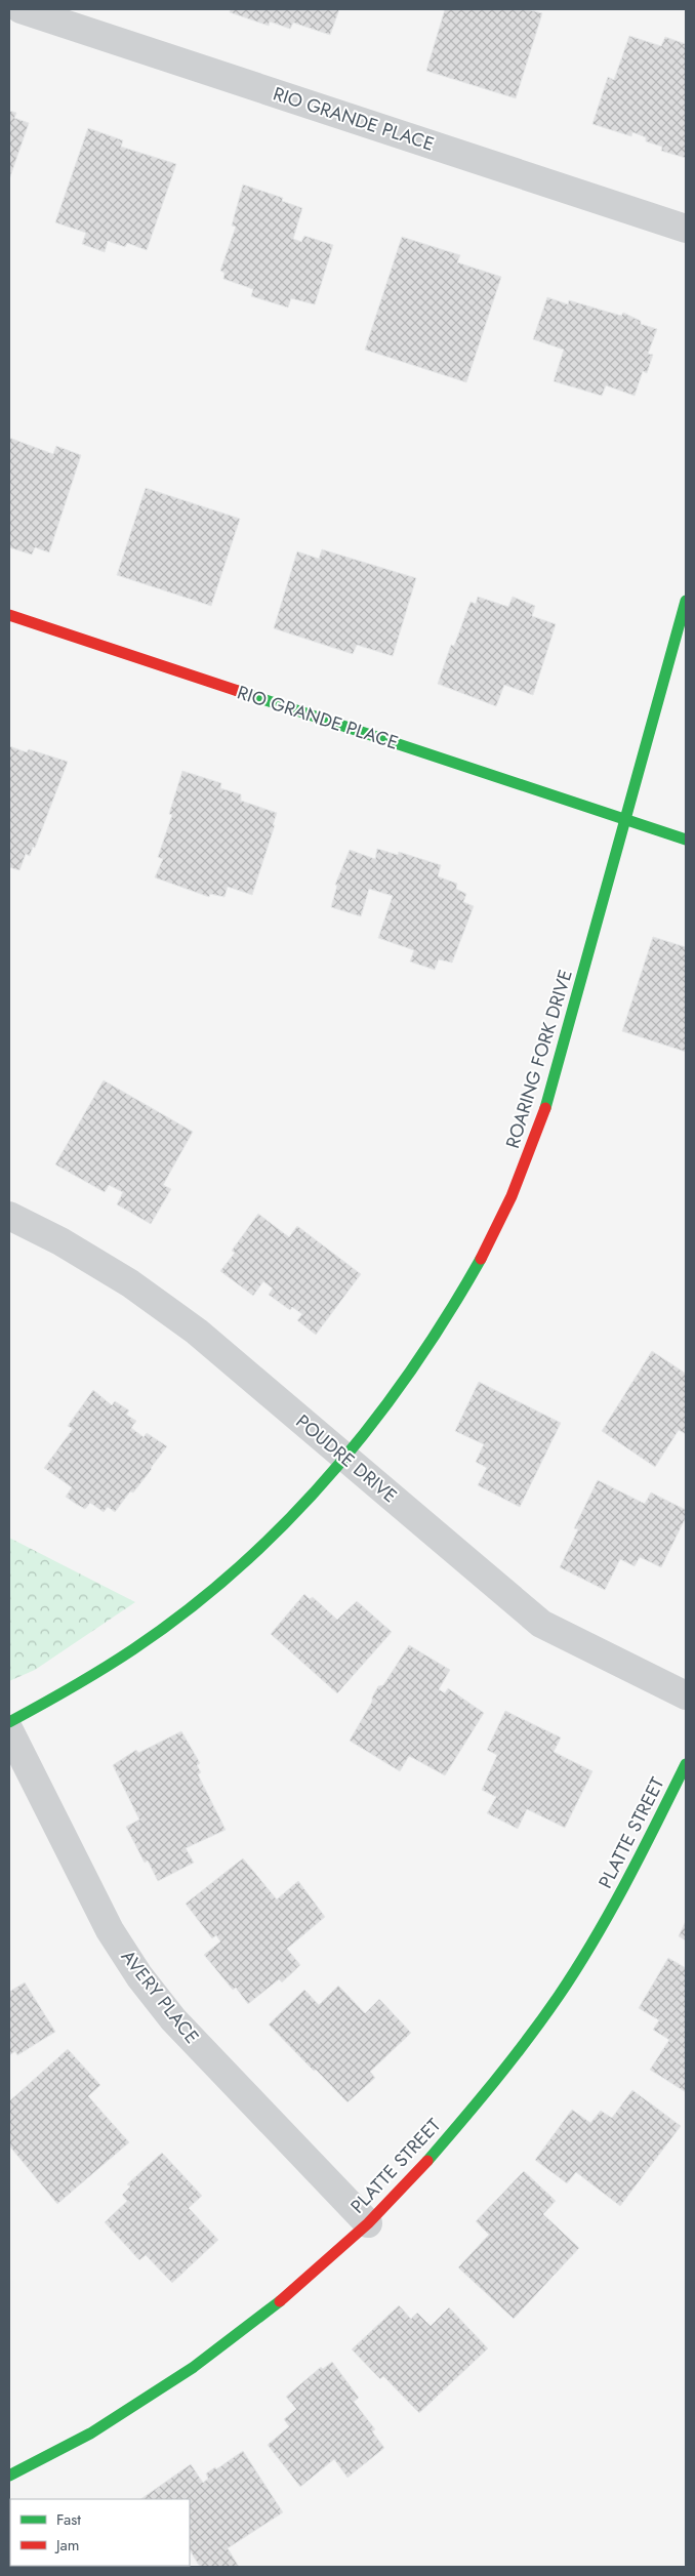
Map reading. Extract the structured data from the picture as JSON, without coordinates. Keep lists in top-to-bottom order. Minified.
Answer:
{"streets":{"street":["RIO GRANDE PLACE","ROARING FORK DRIVE","POUDRE DRIVE","PLATTE STREET","AVERY PLACE"]},"crossings":[["RIO GRANDE PLACE","ROARING FORK DRIVE"],["ROARING FORK DRIVE","POUDRE DRIVE"],["PLATTE STREET","AVERY PLACE"]],"legend":["Fast","Jam"]}
